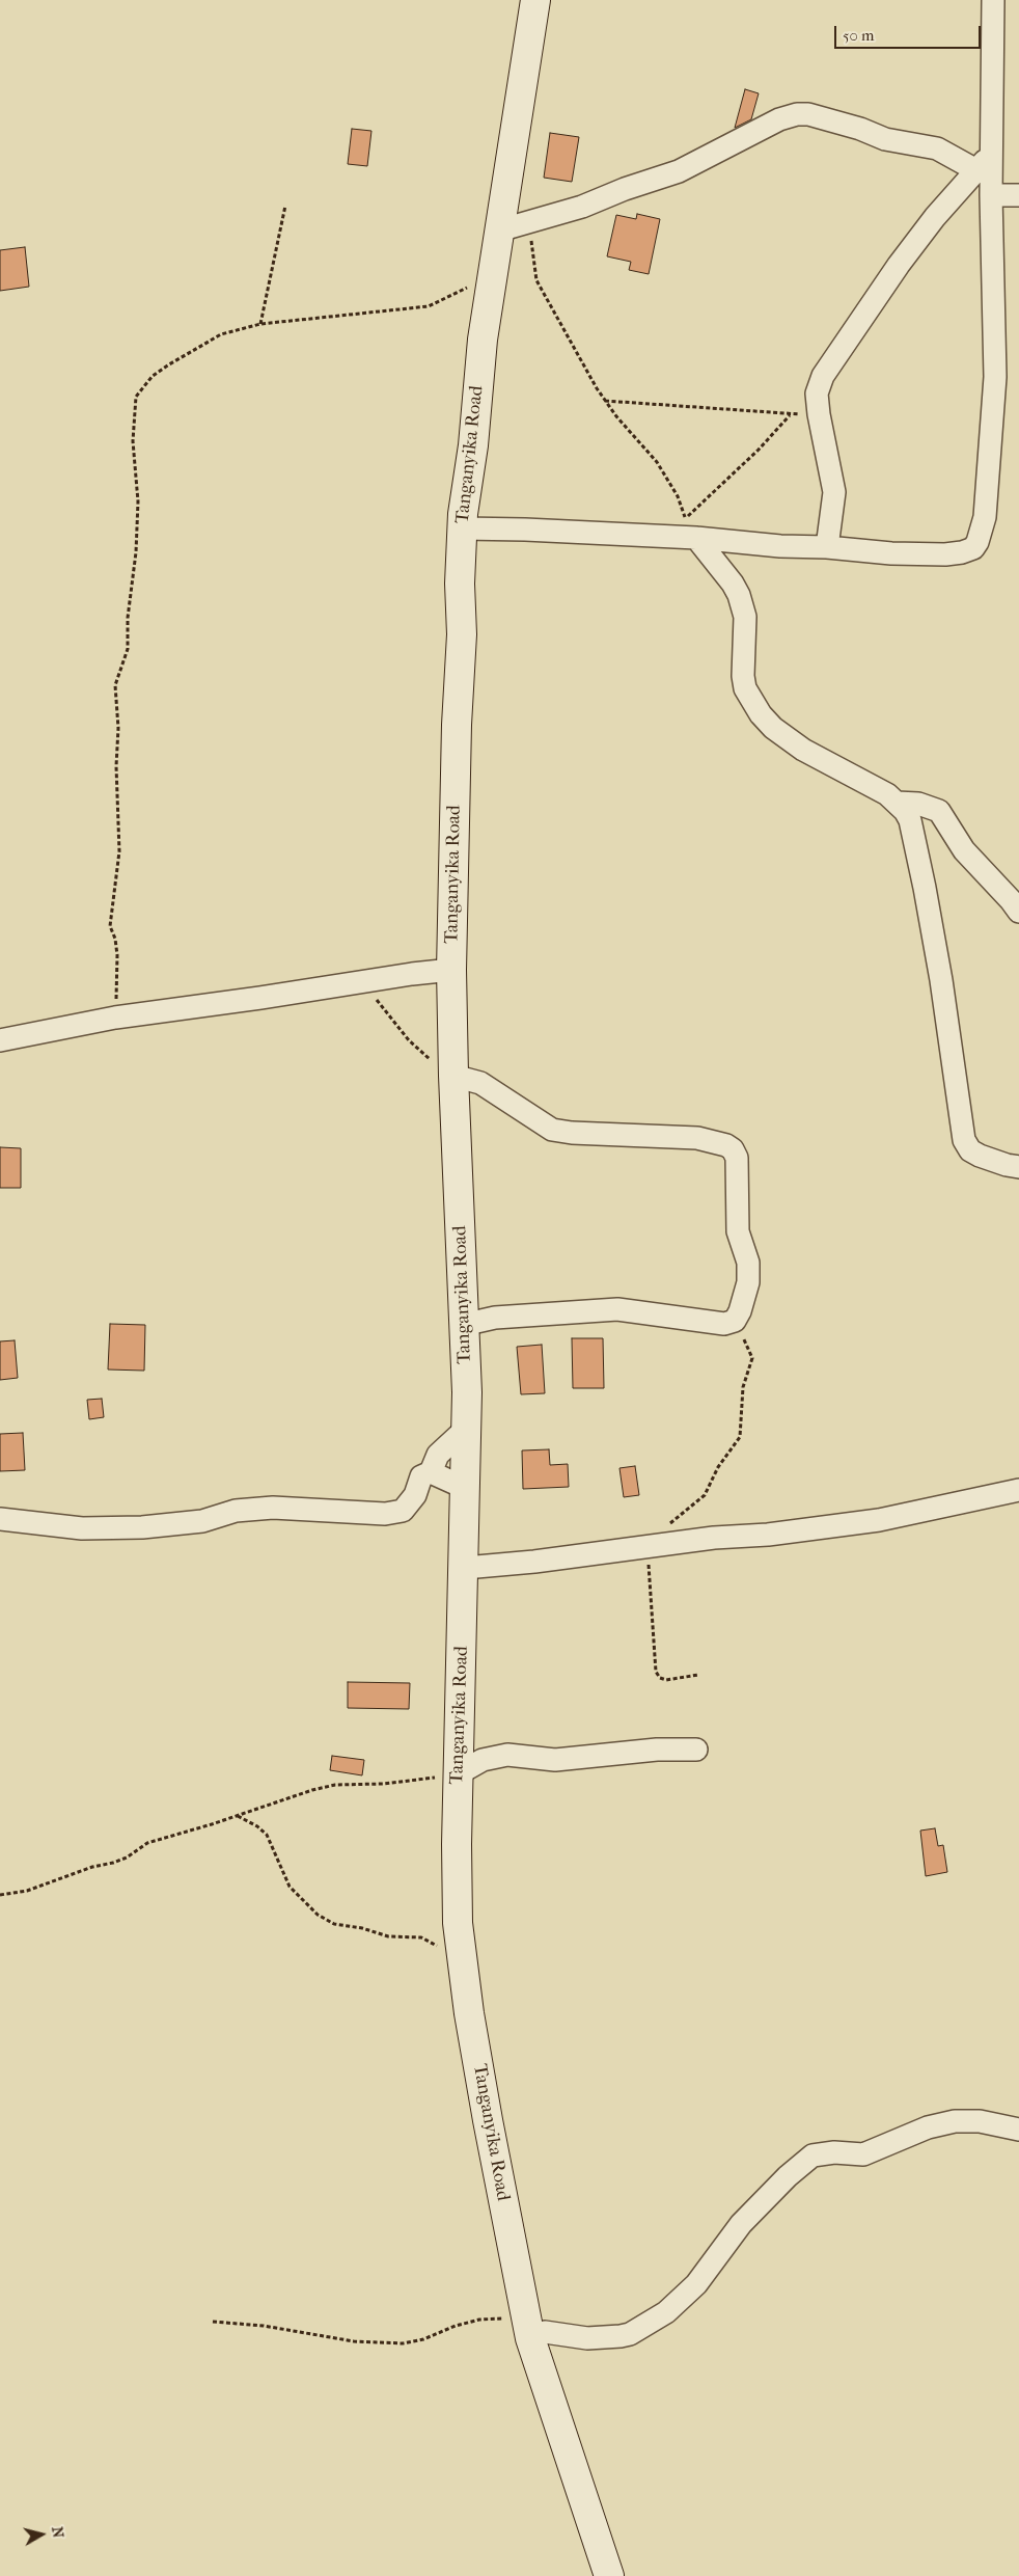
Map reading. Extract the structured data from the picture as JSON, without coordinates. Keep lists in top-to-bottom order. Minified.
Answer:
{"streets":{"street":["Tanganyika Road"]},"scale_bar":"50 m","north":"right"}
